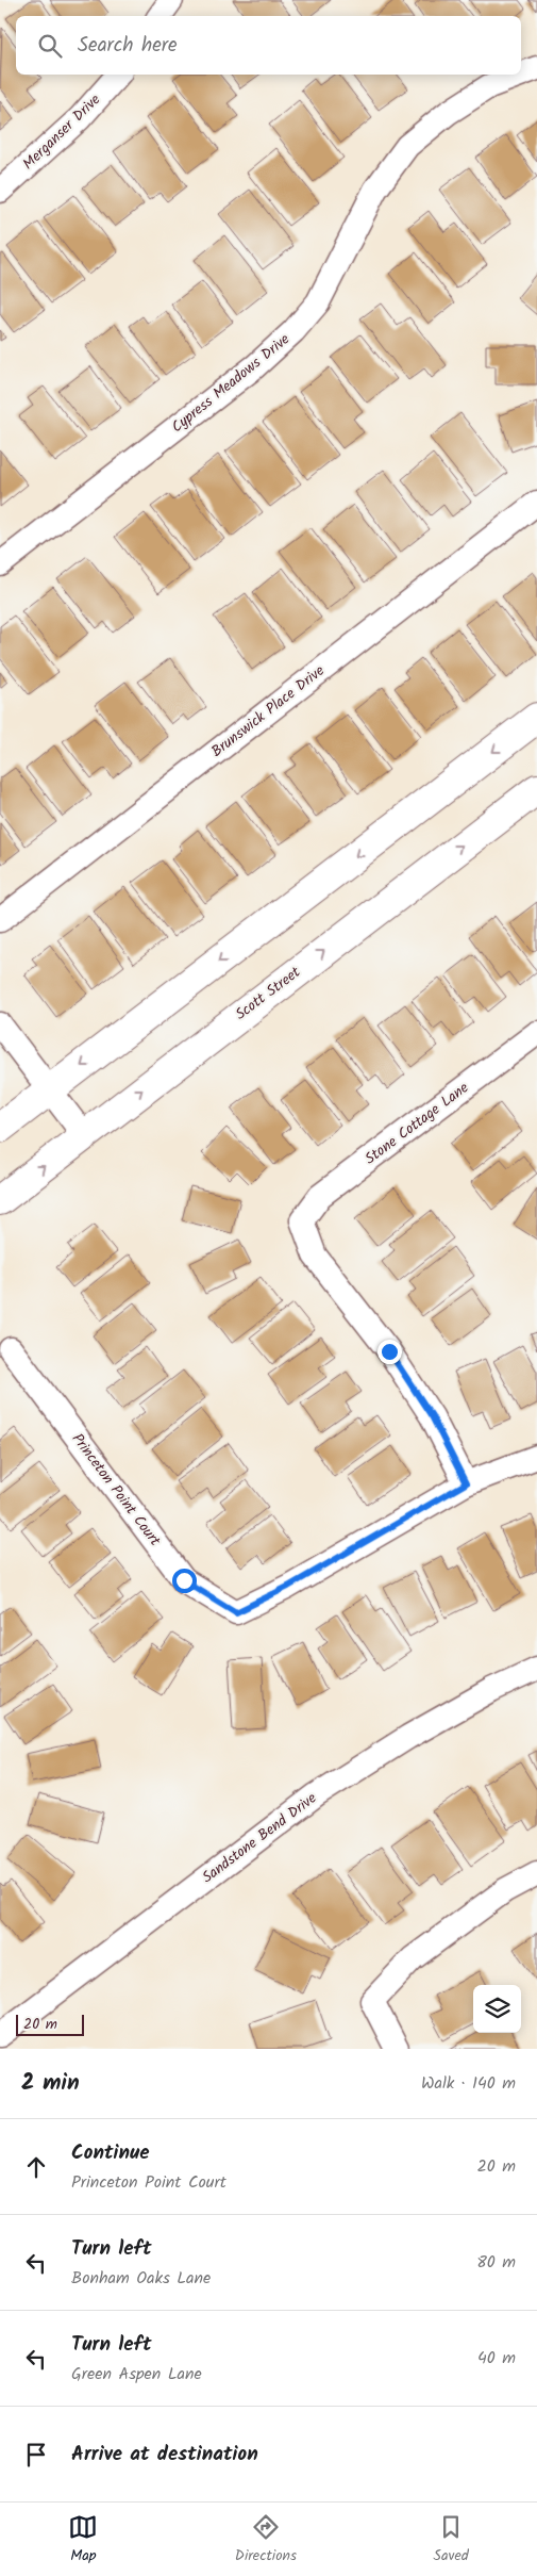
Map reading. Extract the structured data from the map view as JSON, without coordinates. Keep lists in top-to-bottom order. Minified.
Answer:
{"streets":{"main road":["Scott Street"],"street":["Merganser Drive","Cypress Meadows Drive","Brunswick Place Drive","Stone Cottage Lane","Princeton Point Court","Sandstone Bend Drive"]},"crossings":[["Stone Cottage Lane","Princeton Point Court"]],"scale_bar":"20 m","page":{"search":"Search here","scale":"20 m","heading":["2 min","Walk · 140 m"],"list":[["Continue","Princeton Point Court","20 m"],["Turn left","Bonham Oaks Lane","80 m"],["Turn left","Green Aspen Lane","40 m"],"Arrive at destination"],"nav":["Map","Directions","Saved"]}}
